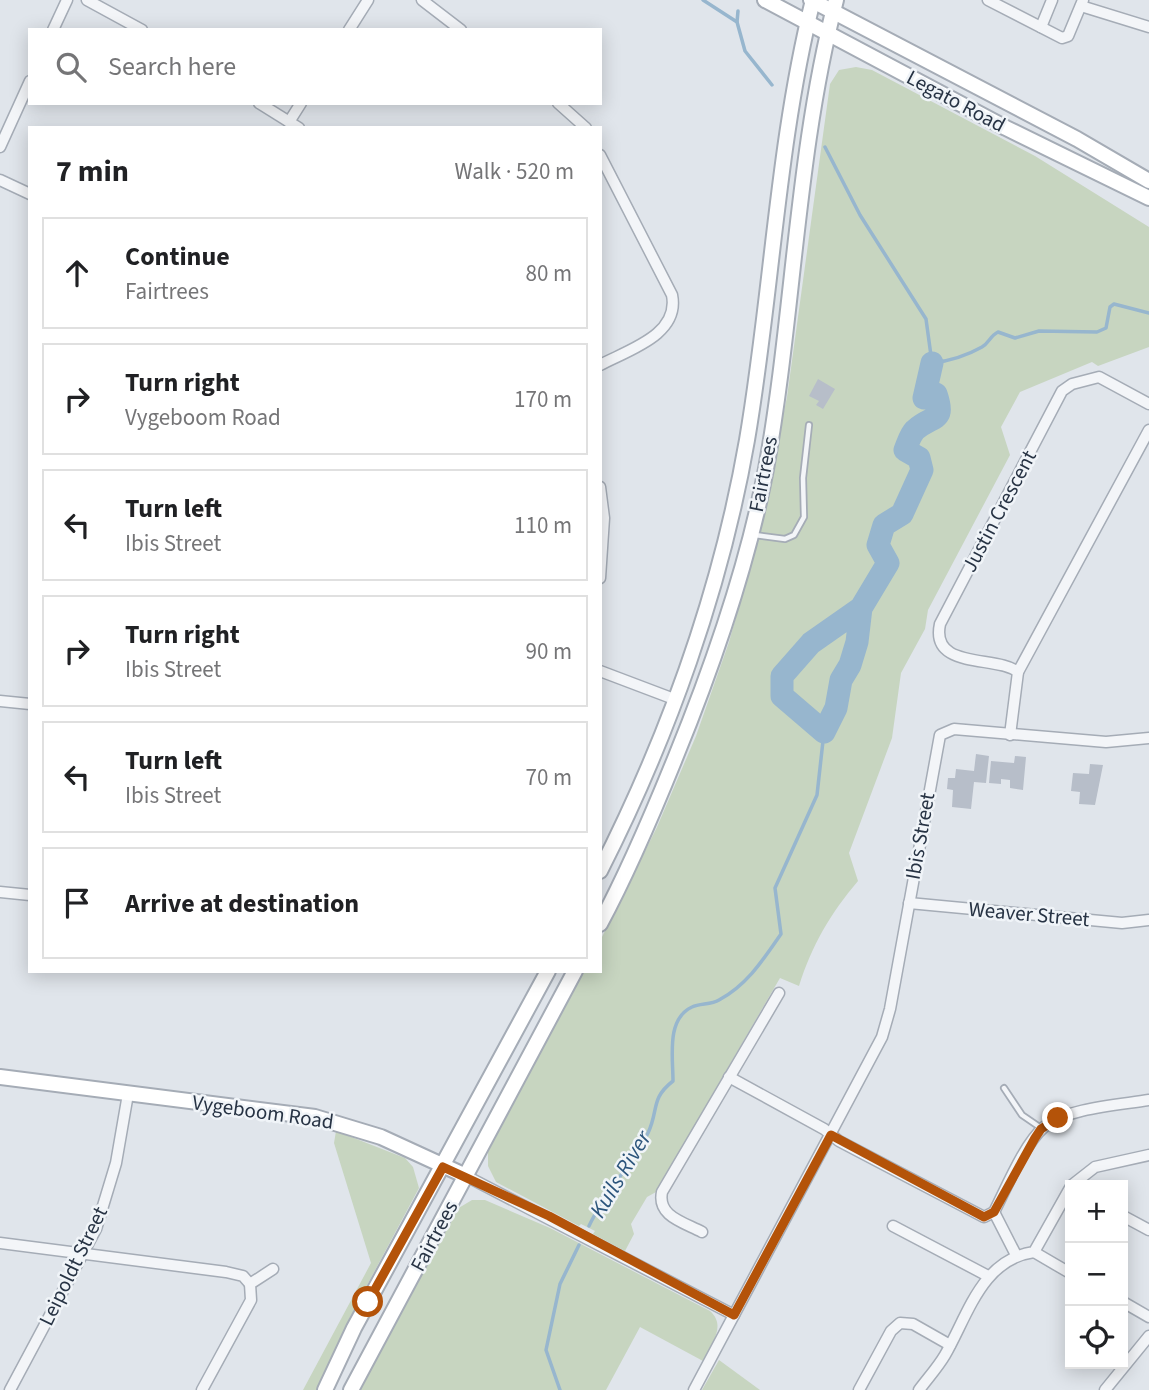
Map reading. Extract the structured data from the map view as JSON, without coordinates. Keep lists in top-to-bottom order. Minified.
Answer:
{"streets":{"main road":["Legato Road","Fairtrees","Vygeboom Road"],"street":["Justin Crescent","Ibis Street","Weaver Street","Leipoldt Street"]},"crossings":[["Legato Road","Fairtrees"],["Fairtrees","Vygeboom Road"],["Ibis Street","Weaver Street"],["Ibis Street","Vygeboom Road"],["Vygeboom Road","Leipoldt Street"]],"water":["Kuils River"],"page":{"search":"Search here","heading":["7 min","Walk · 520 m"],"list":[["Continue","Fairtrees","80 m"],["Turn right","Vygeboom Road","170 m"],["Turn left","Ibis Street","110 m"],["Turn right","Ibis Street","90 m"],["Turn left","Ibis Street","70 m"],"Arrive at destination"],"map_buttons":["+","−"]}}
